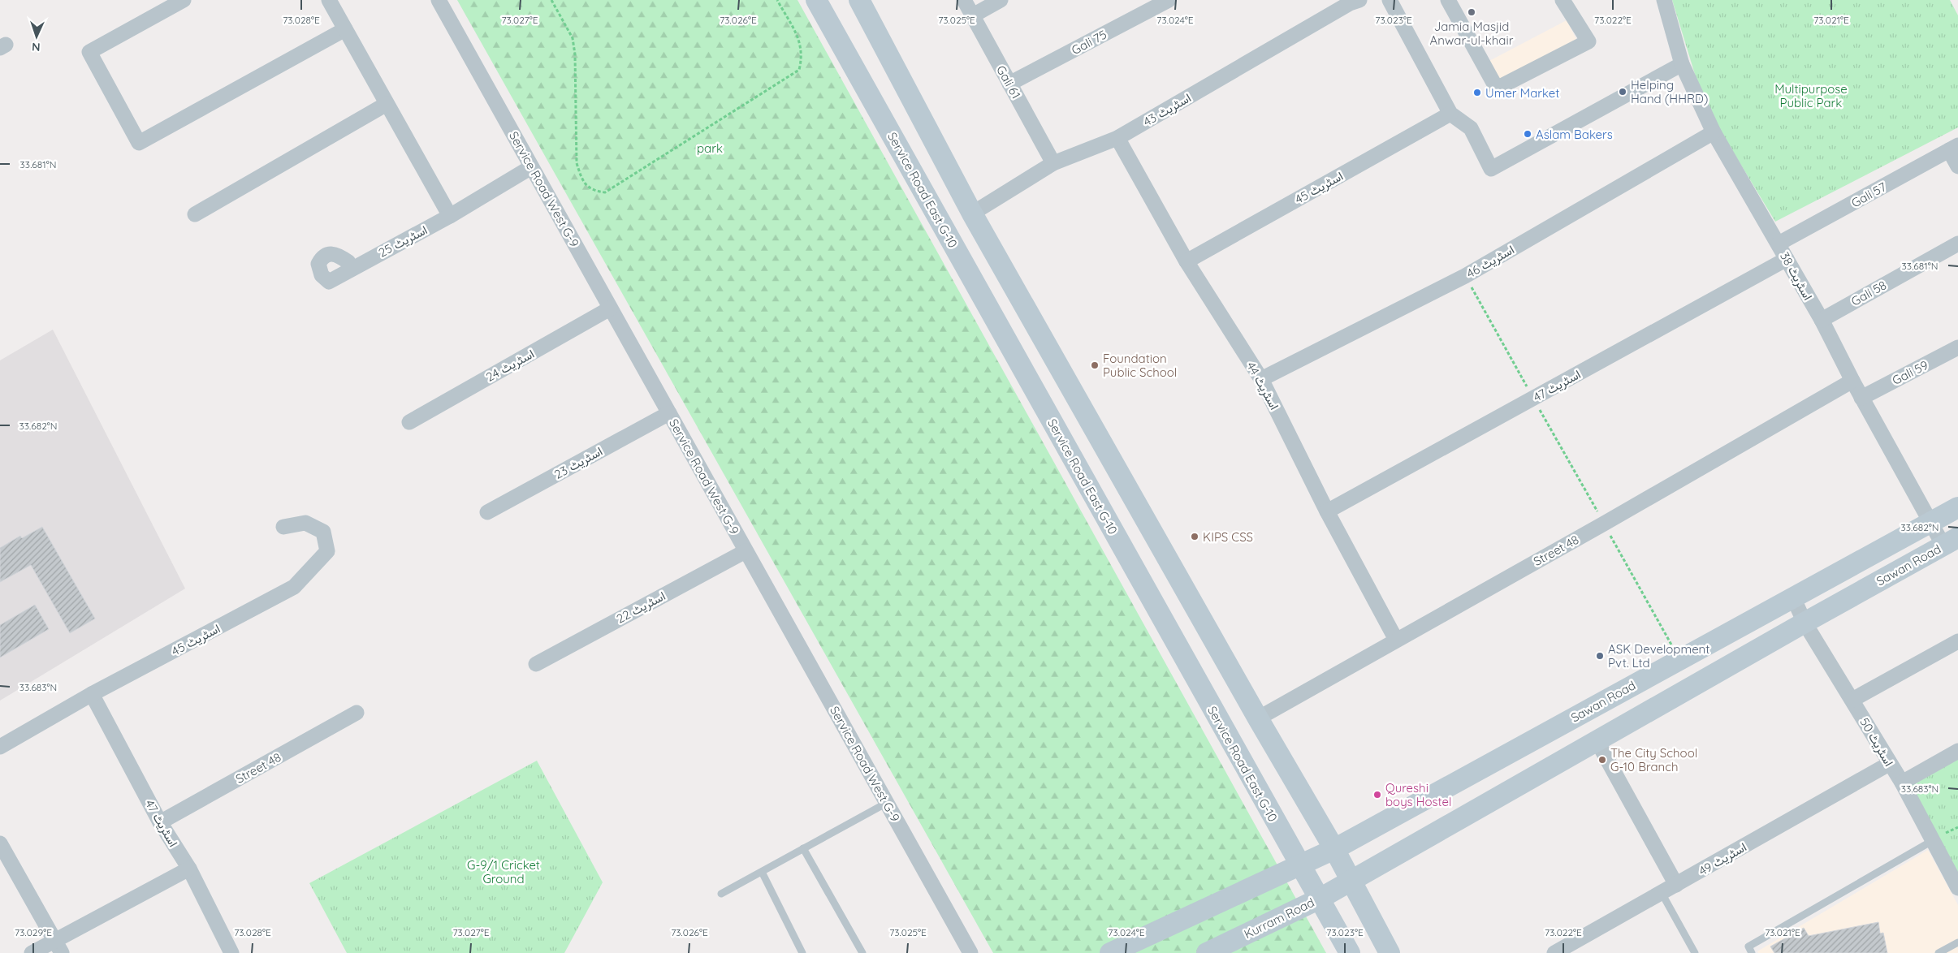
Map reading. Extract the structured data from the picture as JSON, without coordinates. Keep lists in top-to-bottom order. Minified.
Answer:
{"streets":{"main road":["Service Road East G-10","Sawan Road","Kurram Road"],"street":["Gali 75","Gali 61","اسٹریٹ 43","اسٹریٹ 45","Service Road West G-9","Gali 57","اسٹریٹ 25","اسٹریٹ 46","اسٹریٹ 38","Gali 58","اسٹریٹ 24","Gali 59","اسٹریٹ 44","اسٹریٹ 47","اسٹریٹ 23","Street 48","اسٹریٹ 22","اسٹریٹ 50","اسٹریٹ 49"]},"crossings":[["Gali 75","Gali 61"],["Gali 61","اسٹریٹ 43"],["اسٹریٹ 43","اسٹریٹ 44"],["اسٹریٹ 45","اسٹریٹ 44"],["اسٹریٹ 45","اسٹریٹ 47"],["Service Road West G-9","اسٹریٹ 25"],["Service Road West G-9","اسٹریٹ 24"],["Service Road West G-9","اسٹریٹ 23"],["Service Road West G-9","اسٹریٹ 22"],["Service Road East G-10","Sawan Road"],["Service Road East G-10","Kurram Road"],["Gali 57","اسٹریٹ 38"],["اسٹریٹ 46","اسٹریٹ 38"],["اسٹریٹ 46","اسٹریٹ 44"],["اسٹریٹ 38","Gali 58"],["اسٹریٹ 38","Gali 59"],["اسٹریٹ 38","اسٹریٹ 47"],["اسٹریٹ 38","Street 48"],["اسٹریٹ 38","Sawan Road"],["اسٹریٹ 44","اسٹریٹ 47"],["اسٹریٹ 44","Street 48"],["اسٹریٹ 47","Street 48"],["Sawan Road","اسٹریٹ 50"],["Sawan Road","Kurram Road"],["اسٹریٹ 50","اسٹریٹ 49"]],"parks":["Multipurpose Public Park","park","G-9/1 Cricket Ground"],"places":["Jamia Masjid Anwar-ul-khair","Helping Hand (HHRD)","Umer Market","Aslam Bakers","Foundation Public School","KIPS CSS","ASK Development Pvt. Ltd","The City School G-10 Branch","Qureshi boys Hostel"],"north":"bottom","coordinates":["73.028°E","73.027°E","73.026°E","73.025°E","73.024°E","73.023°E","73.022°E","73.021°E","33.681°N","33.682°N","33.683°N","73.029°E"]}
